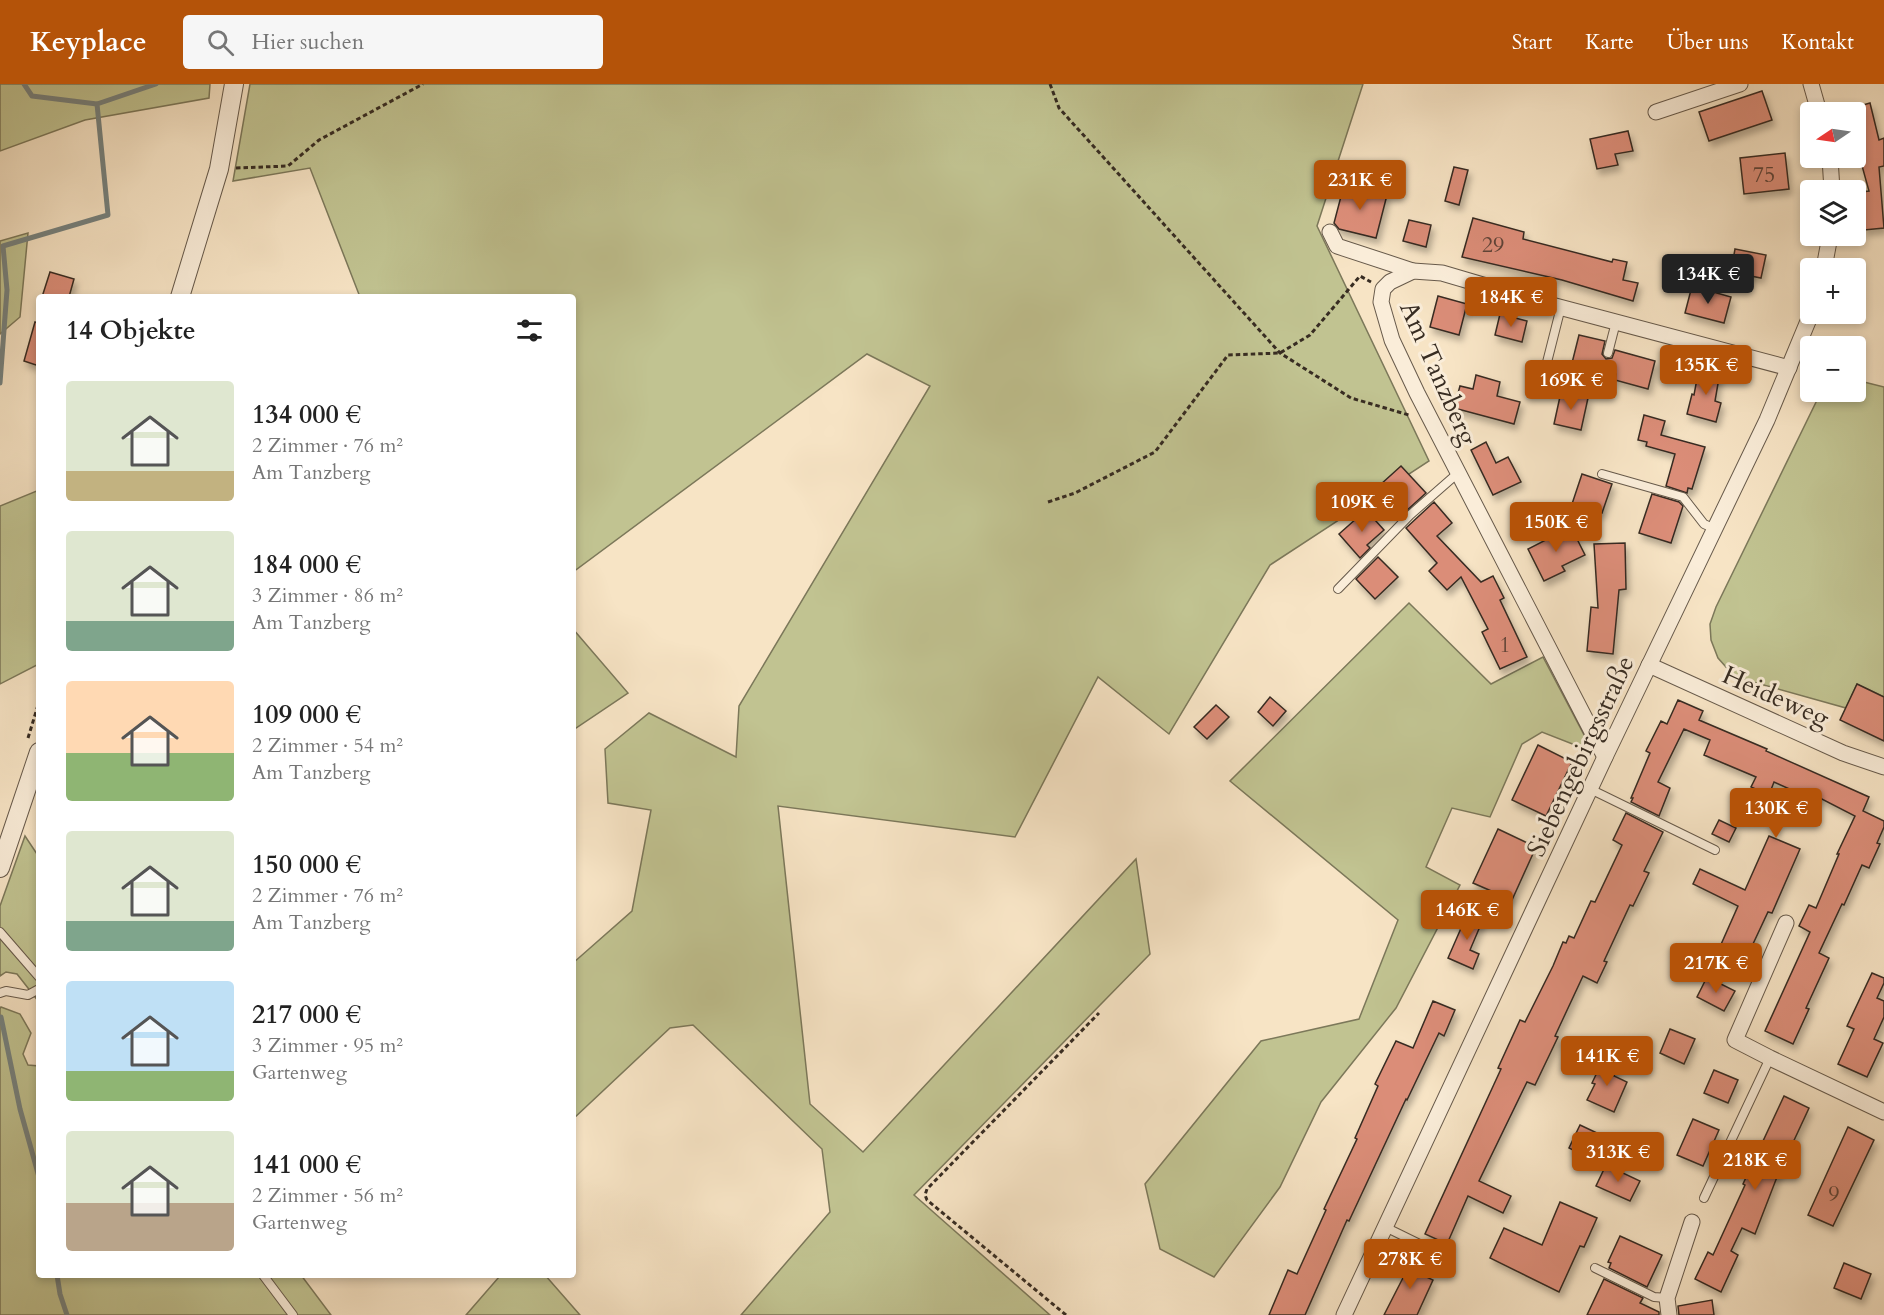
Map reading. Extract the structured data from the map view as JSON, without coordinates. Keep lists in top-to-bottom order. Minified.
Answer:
{"streets":{"street":["Am Tanzberg","Heideweg","Siebengebirgsstraße"]},"crossings":[["Am Tanzberg","Siebengebirgsstraße"],["Heideweg","Siebengebirgsstraße"]],"house_numbers":["75","29","1","9"],"north":"left","page":{"header":"Keyplace","search":"Hier suchen","nav":["Start","Karte","Über uns","Kontakt"],"map_buttons":["+","−"],"price":["231K €","134K €","184K €","135K €","169K €","109K €","150K €","130K €","146K €","217K €","141K €","313K €","218K €","278K €"],"heading":"14 Objekte","list":[{"name":"134 000 €","note":"2 Zimmer · 76 m² · Am Tanzberg"},{"name":"184 000 €","note":"3 Zimmer · 86 m² · Am Tanzberg"},{"name":"109 000 €","note":"2 Zimmer · 54 m² · Am Tanzberg"},{"name":"150 000 €","note":"2 Zimmer · 76 m² · Am Tanzberg"},{"name":"217 000 €","note":"3 Zimmer · 95 m² · Gartenweg"},{"name":"141 000 €","note":"2 Zimmer · 56 m² · Gartenweg"}]}}
